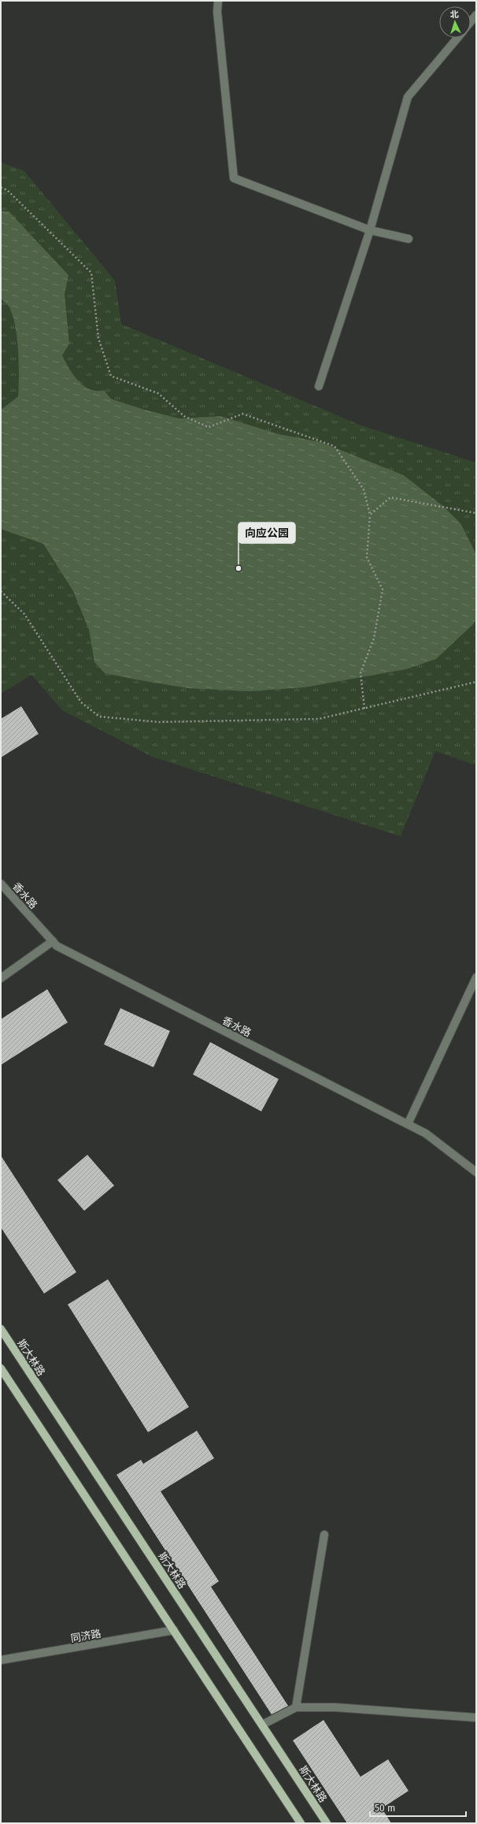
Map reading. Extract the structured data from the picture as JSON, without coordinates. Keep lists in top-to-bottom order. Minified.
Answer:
{"streets":{"main road":["斯大林路"],"street":["香水路","同济路"]},"places":["向应公园"],"scale_bar":"50 m","north":"top"}
